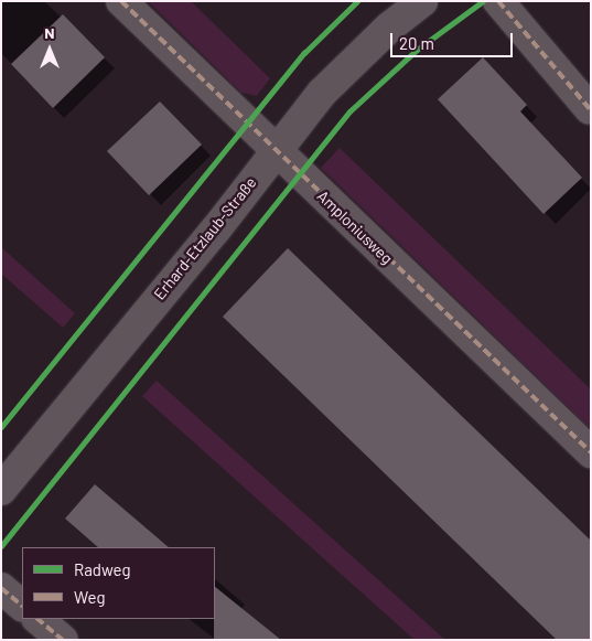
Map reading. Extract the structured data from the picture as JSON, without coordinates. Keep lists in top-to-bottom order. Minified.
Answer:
{"streets":{"street":["Amploniusweg","Erhard-Etzlaub-Straße"]},"crossings":[["Amploniusweg","Erhard-Etzlaub-Straße"]],"legend":["Radweg","Weg"],"scale_bar":"20 m","north":"top"}
